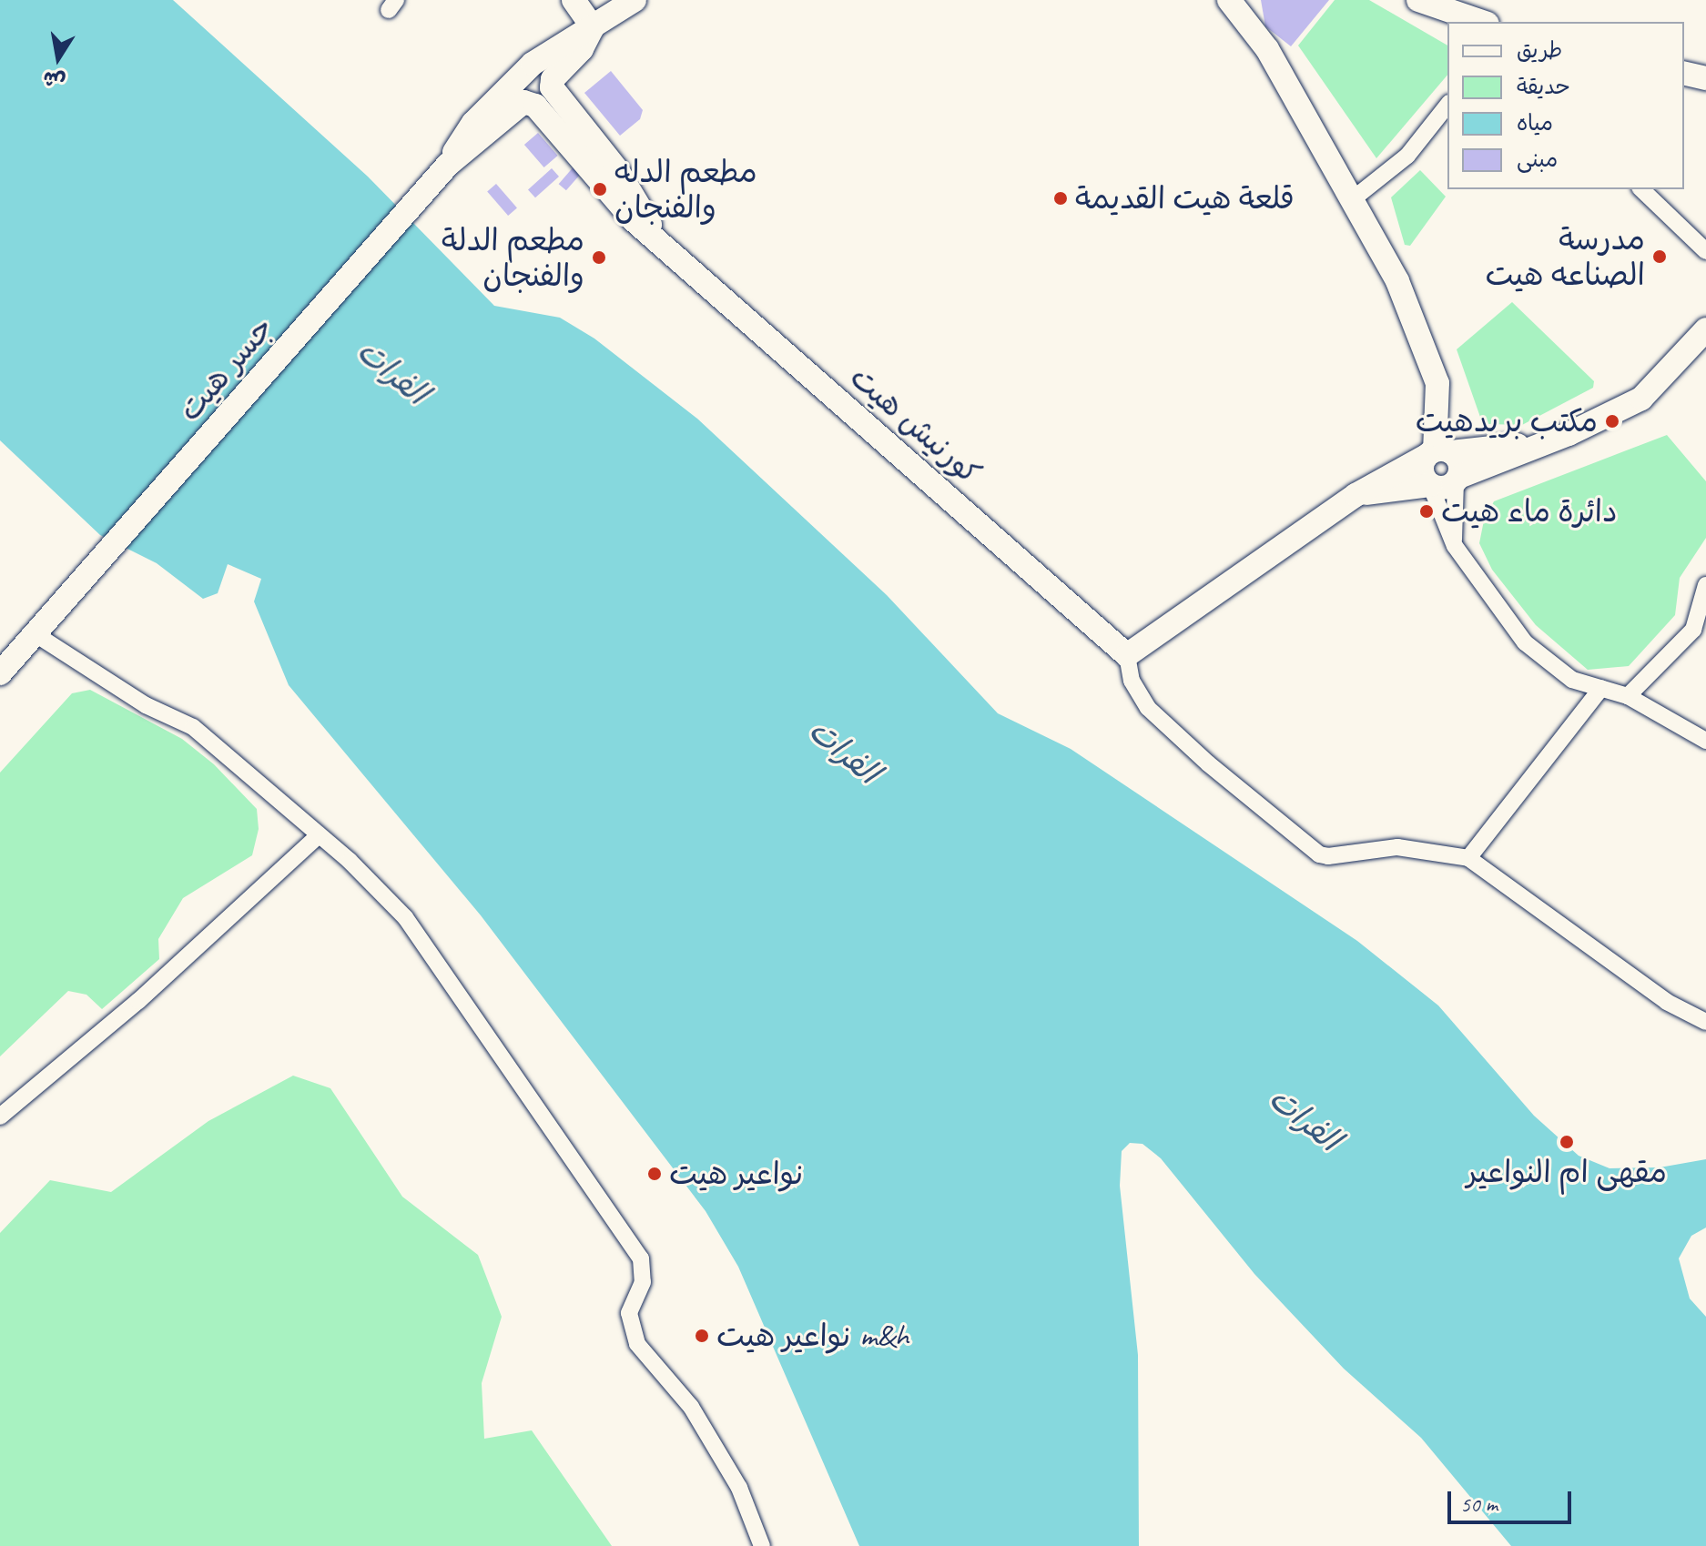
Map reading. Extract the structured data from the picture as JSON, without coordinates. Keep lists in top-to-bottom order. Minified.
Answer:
{"streets":{"street":["جسر هيت","كورنيش هيت"]},"crossings":[["جسر هيت","كورنيش هيت"]],"water":["الفرات"],"places":["مطعم الدله والفنجان","قلعة هيت القديمة","مدرسة الصناعه هيت","مطعم الدلة والفنجان","مكتب بريدهيت","دائرة ماء هيت","مقهى ام النواعير","نواعير هيت","نواعير هيت m&h"],"legend":["طريق","حديقة","مياه","مبنى"],"scale_bar":"50 m","north":"bottom"}
